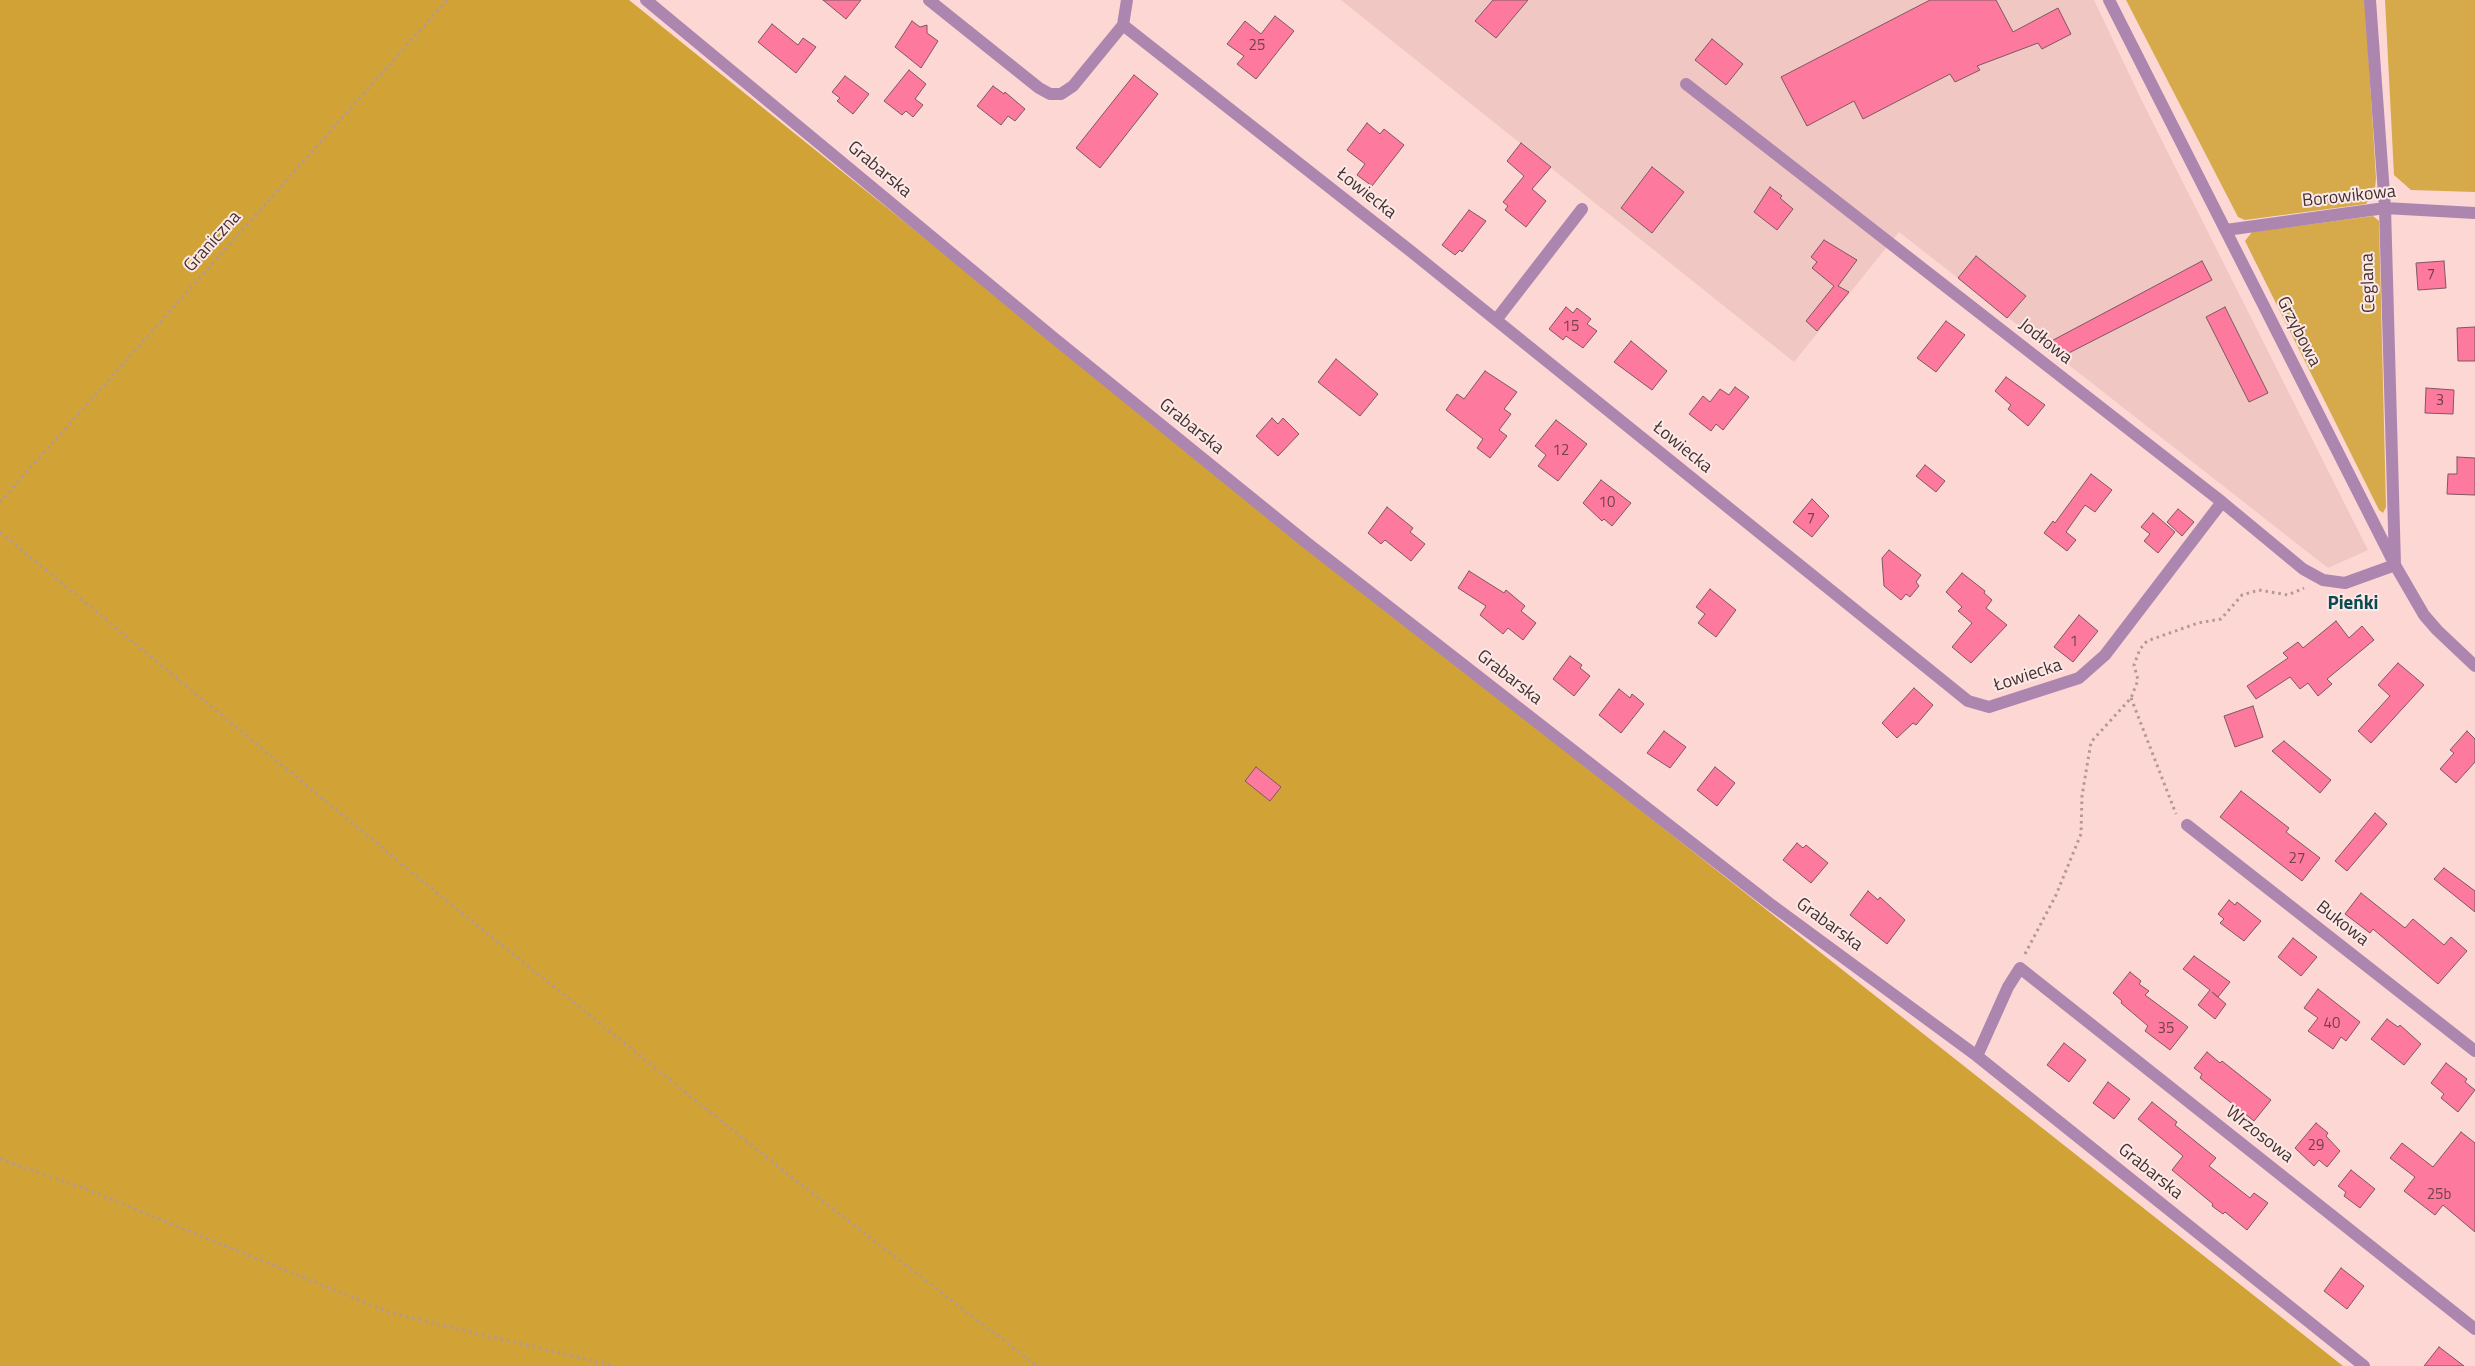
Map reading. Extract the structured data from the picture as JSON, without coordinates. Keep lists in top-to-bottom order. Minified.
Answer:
{"streets":{"street":["Grabarska","Łowiecka","Borowikowa","Ceglana","Grzybowa","Jodłowa","Bukowa","Wrzosowa"],"path":["Graniczna"]},"crossings":[["Łowiecka","Jodłowa"],["Borowikowa","Ceglana"],["Borowikowa","Grzybowa"],["Ceglana","Grzybowa"],["Ceglana","Jodłowa"],["Grzybowa","Jodłowa"]],"districts":["Pieńki"],"house_numbers":["25","7","15","3","12","10","7","1","27","40","35","29","25b"]}
